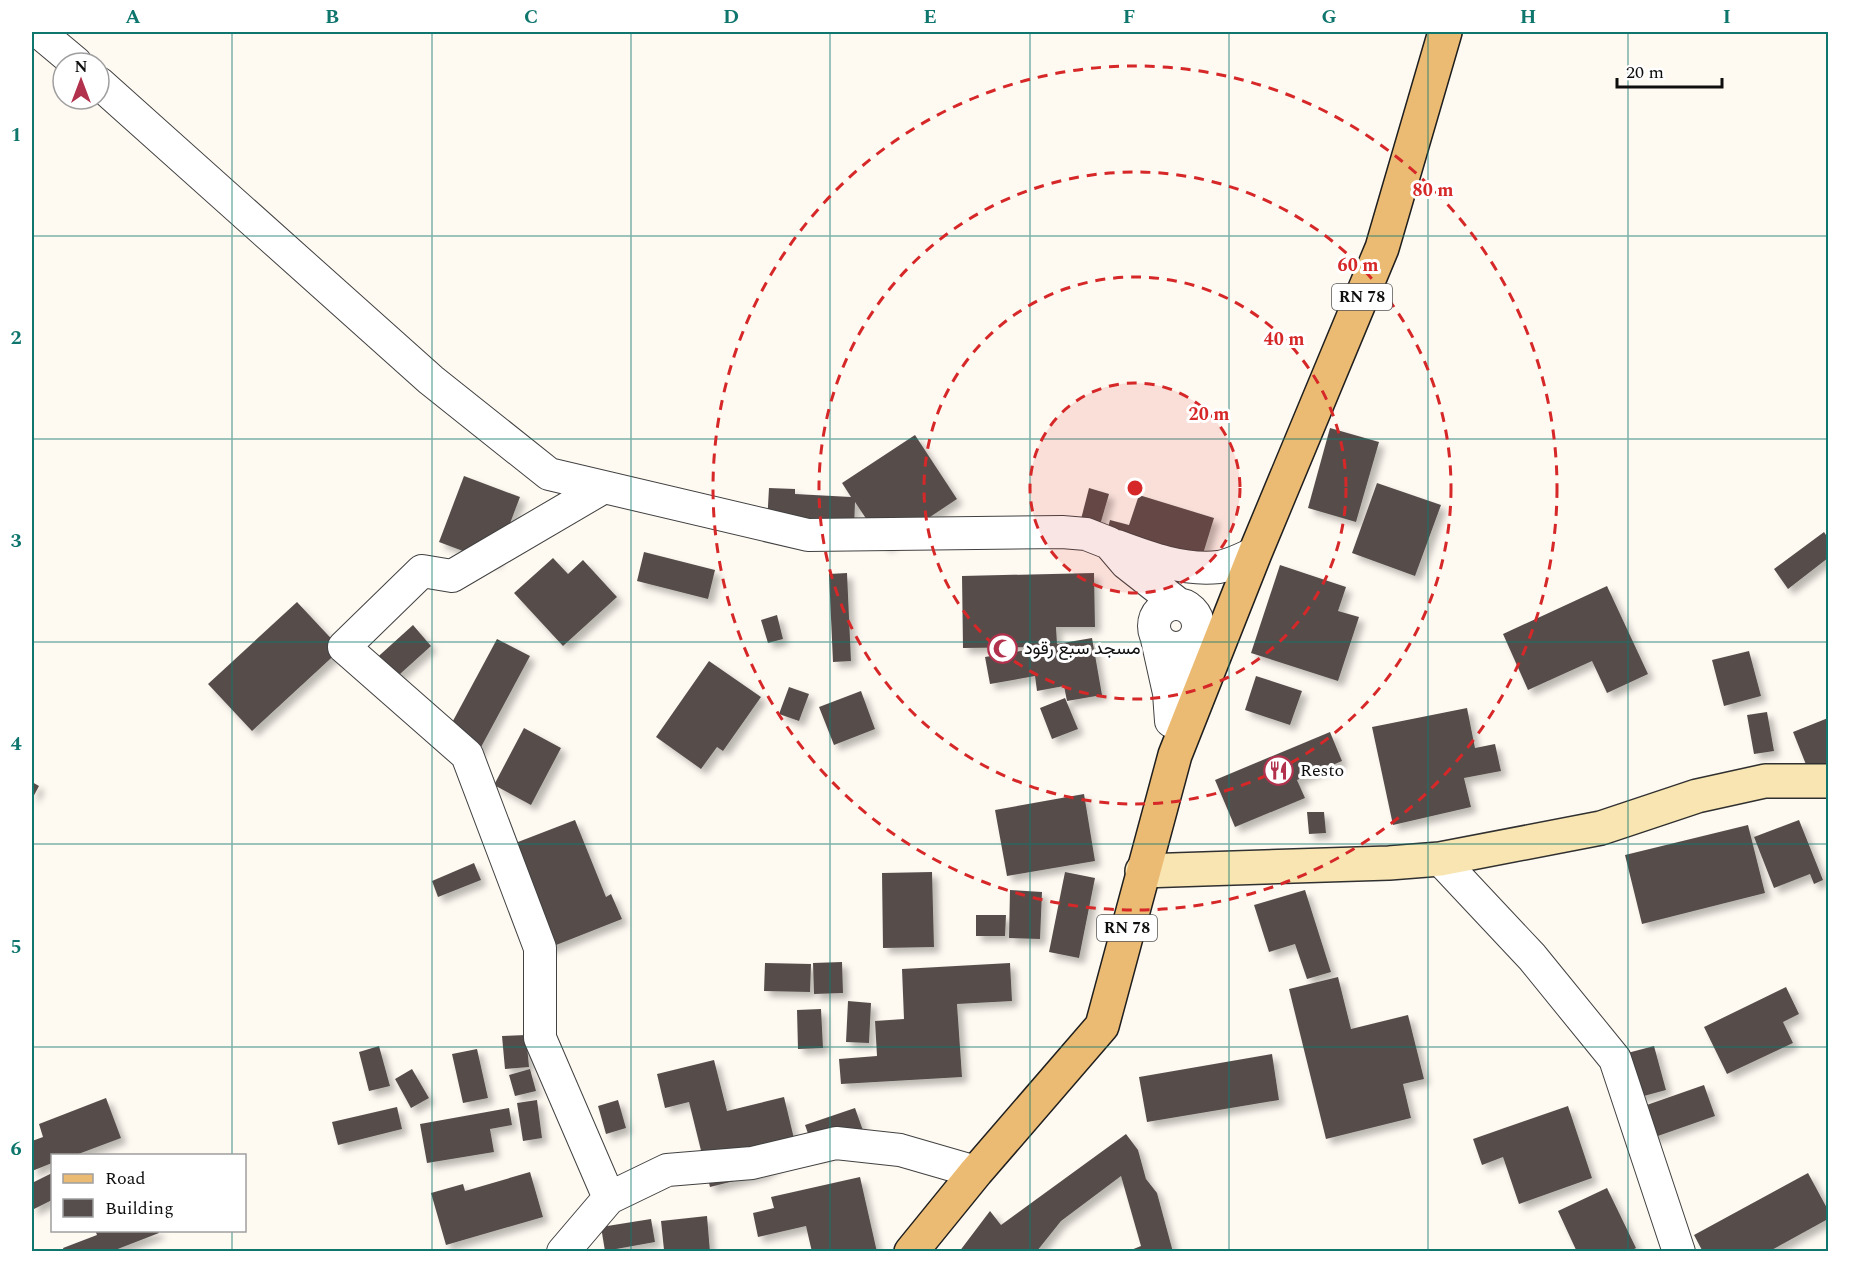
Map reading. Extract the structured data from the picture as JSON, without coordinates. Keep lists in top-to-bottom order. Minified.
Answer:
{"streets":{"main road":["RN 78"]},"places":{"mosque":["مسجد سبع رقود"],"restaurant":["Resto"]},"legend":["Road","Building"],"scale_bar":"20 m","north":"top","grid":{"columns":["A","B","C","D","E","F","G","H","I"],"rows":["1","2","3","4","5","6"]},"rings":["80 m","60 m","40 m","20 m"]}
